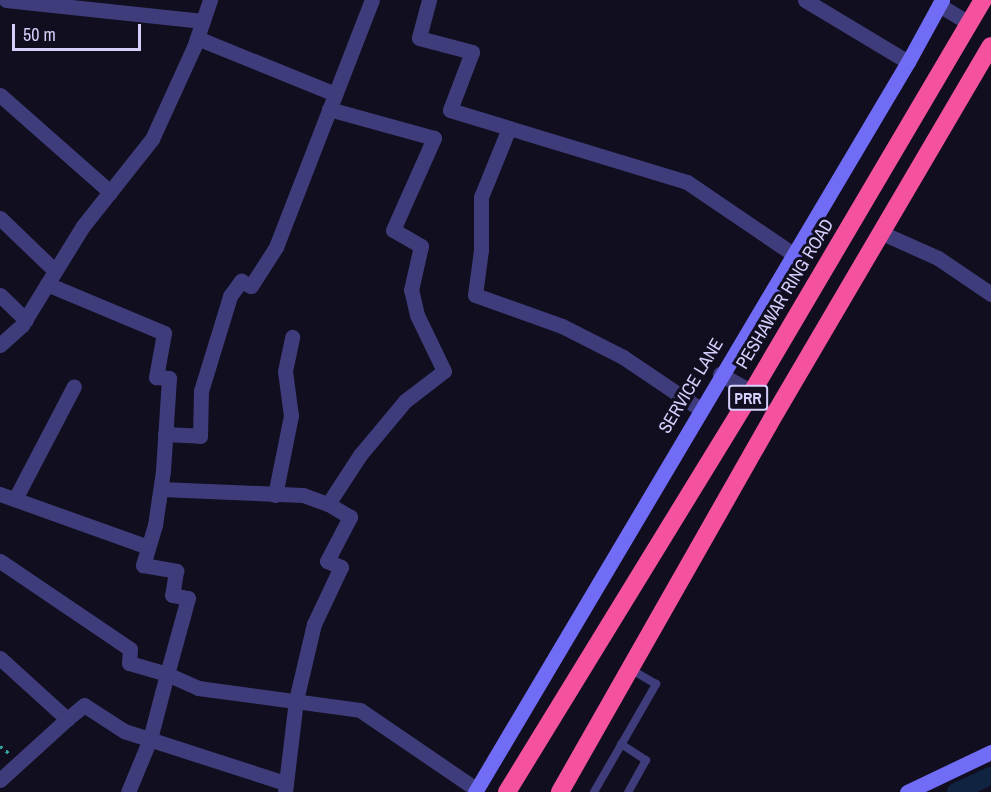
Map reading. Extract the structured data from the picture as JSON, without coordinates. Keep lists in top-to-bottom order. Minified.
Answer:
{"streets":{"highway":["PESHAWAR RING ROAD","PRR"],"street":["SERVICE LANE"]},"scale_bar":"50 m"}
